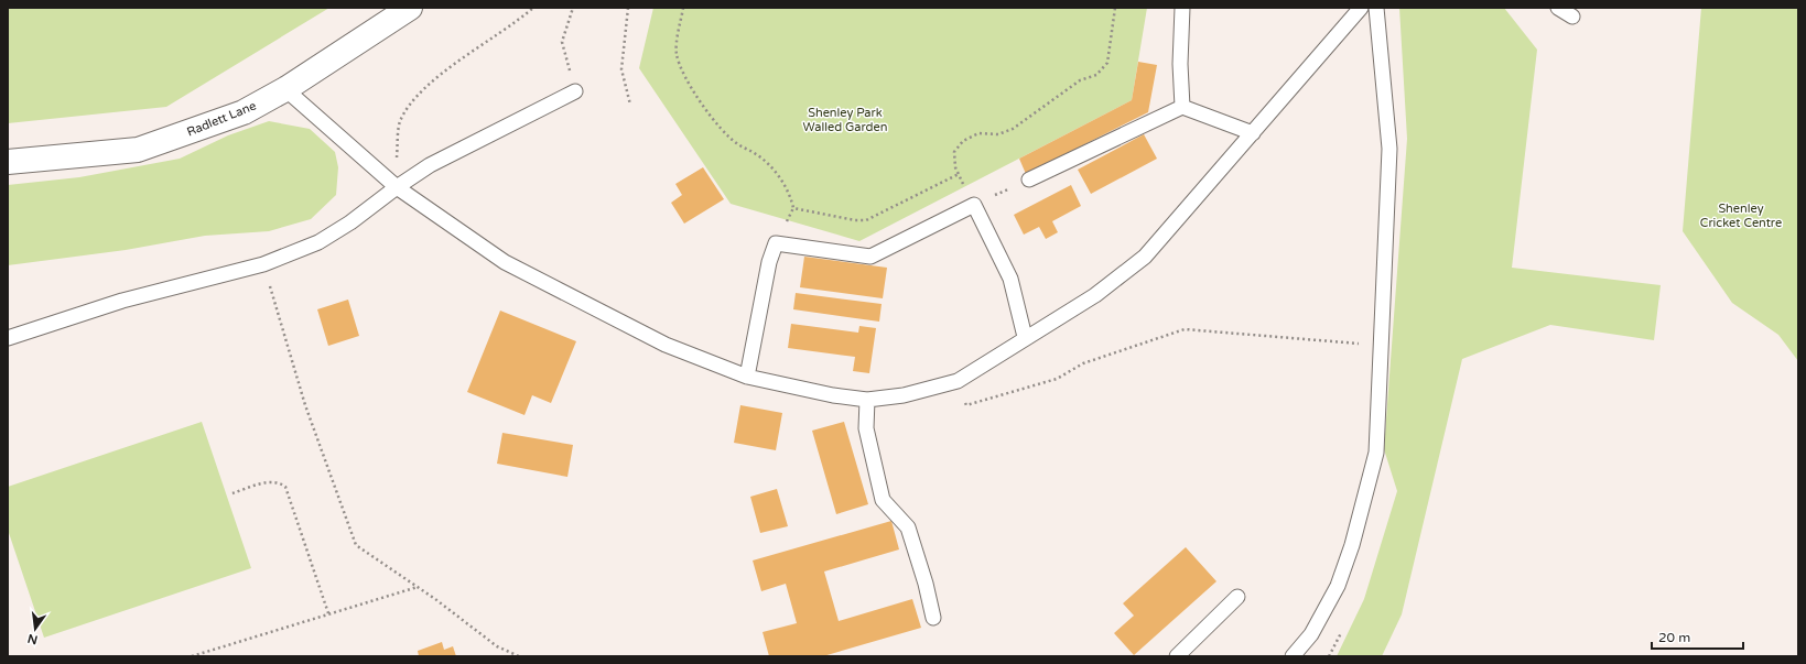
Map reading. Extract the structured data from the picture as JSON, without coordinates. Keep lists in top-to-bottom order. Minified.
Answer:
{"streets":{"street":["Radlett Lane"]},"parks":["Shenley Park Walled Garden","Shenley Cricket Centre"],"scale_bar":"20 m","north":"bottom"}
